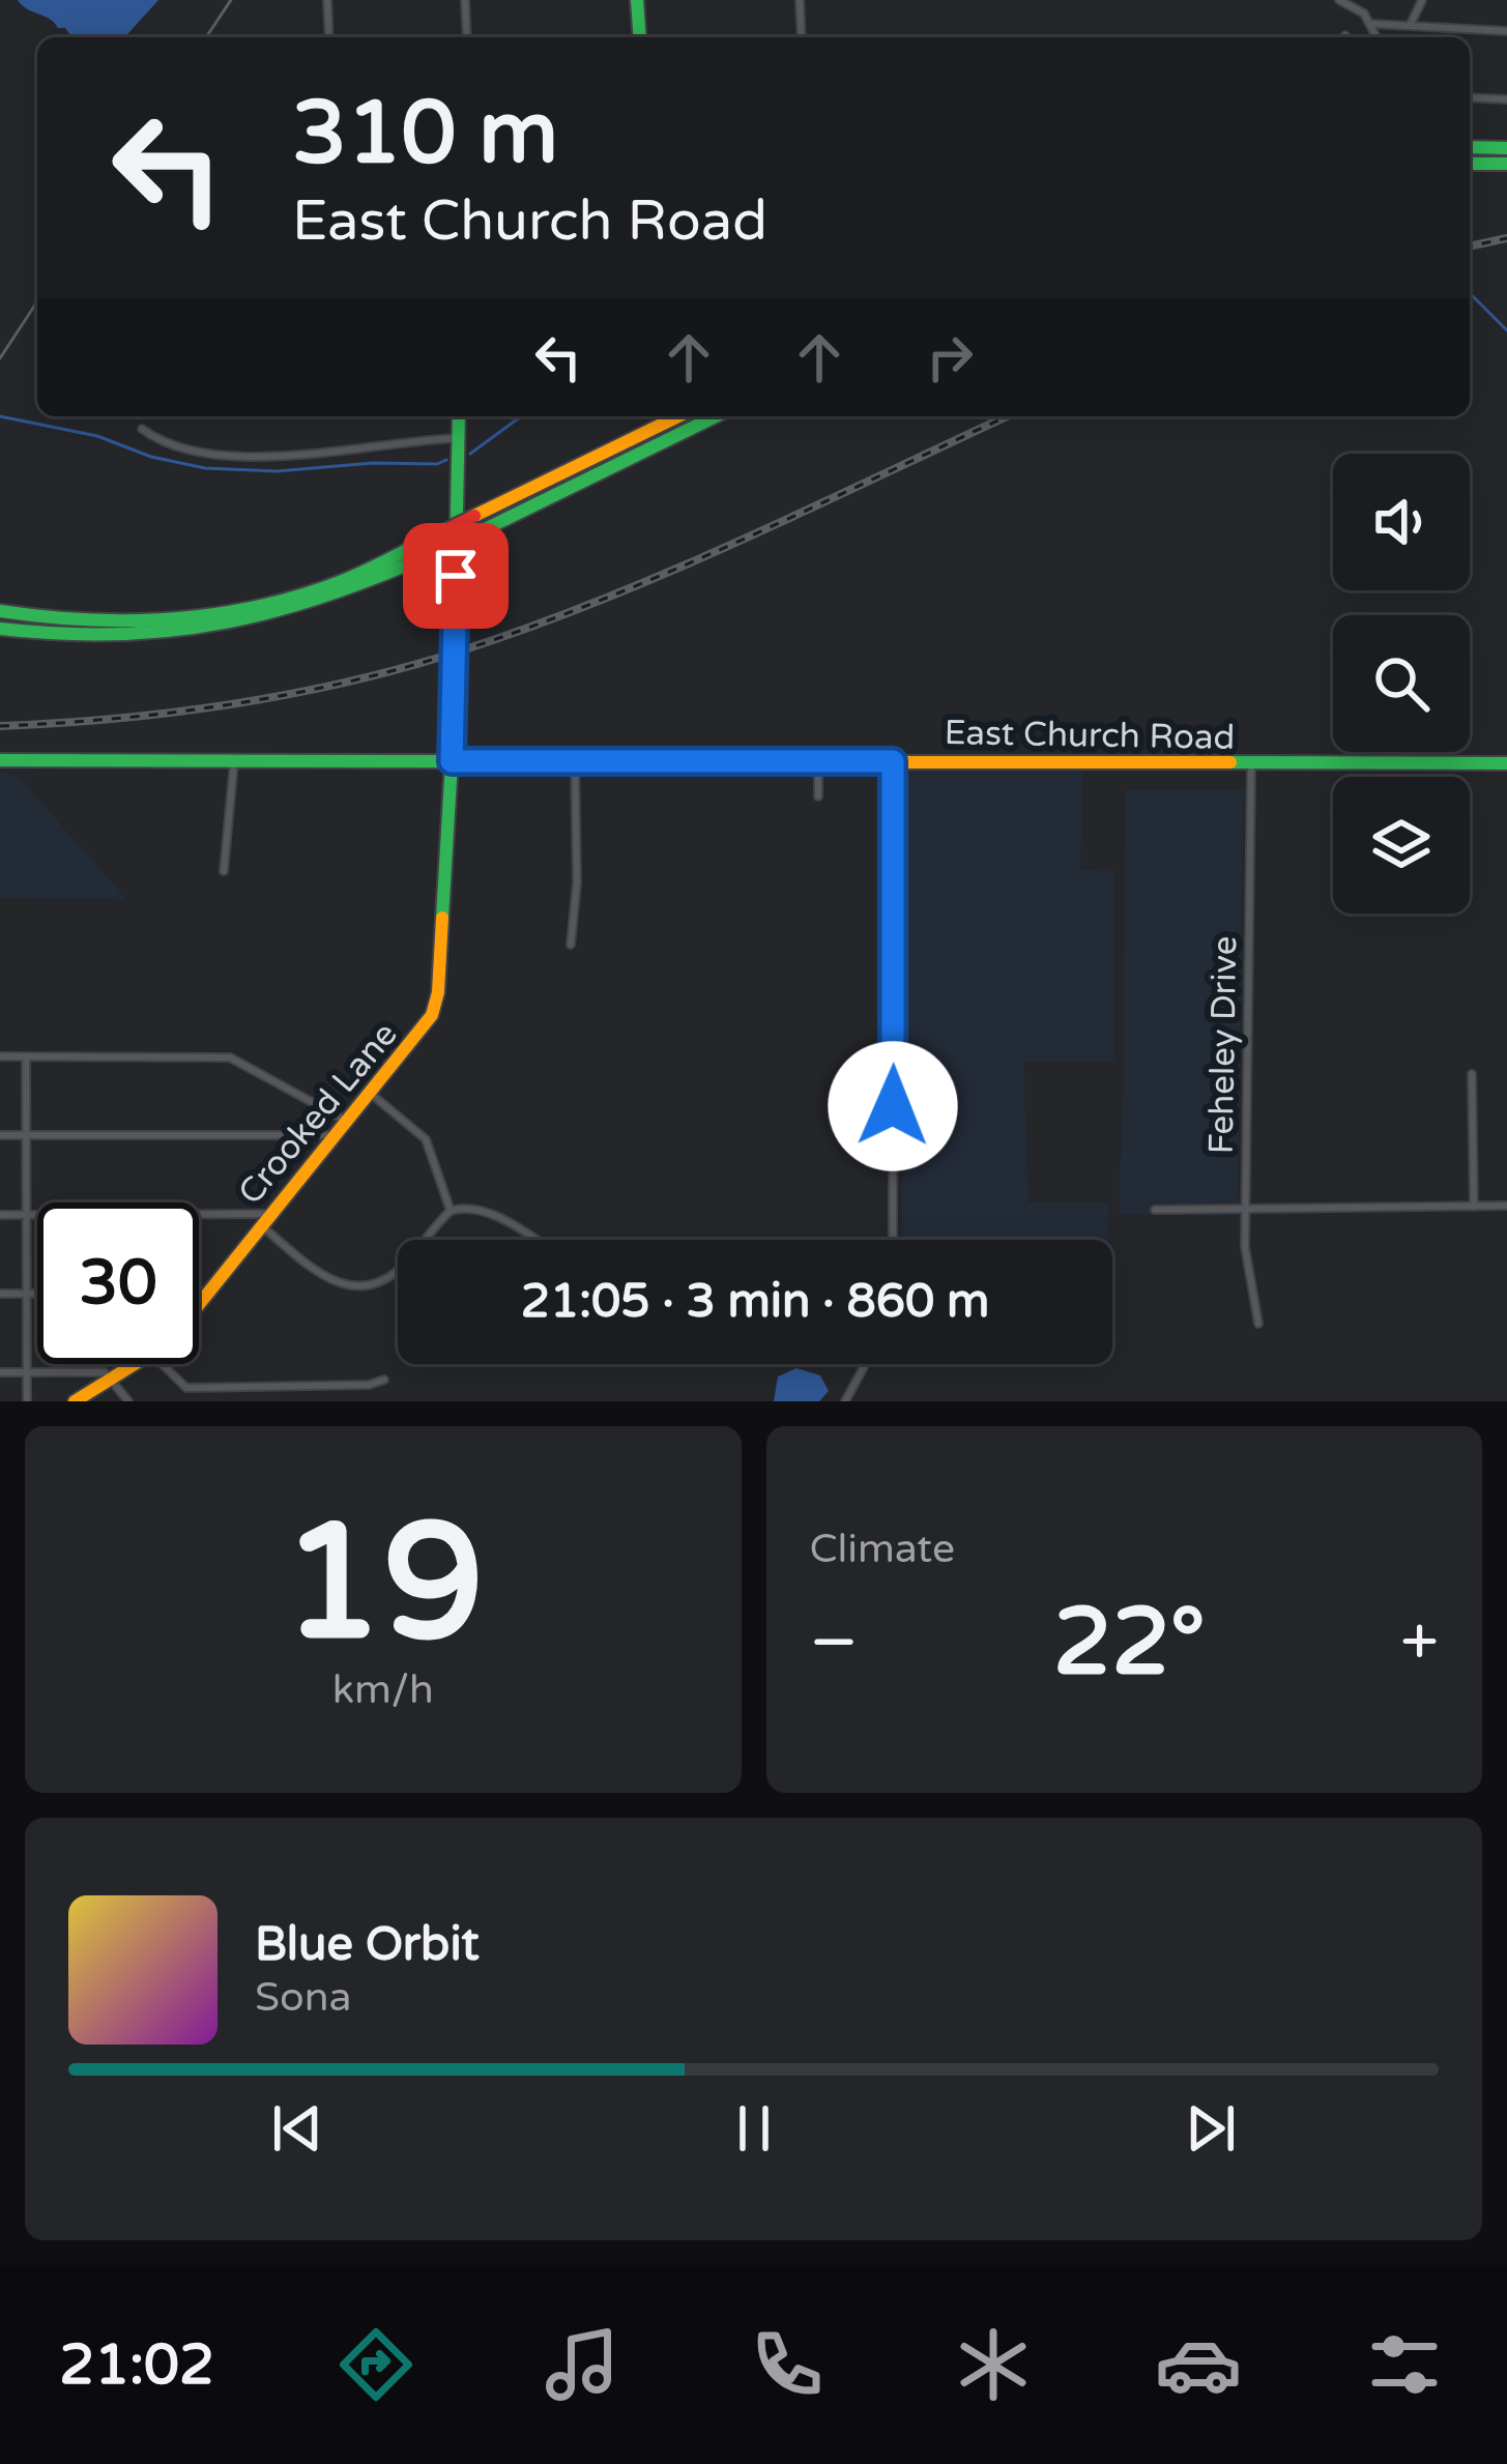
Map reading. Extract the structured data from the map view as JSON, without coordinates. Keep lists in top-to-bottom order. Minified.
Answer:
{"streets":{"main road":["East Church Road","Crooked Lane"],"street":["Feheley Drive"]},"crossings":[["East Church Road","Feheley Drive"],["East Church Road","Crooked Lane"]],"page":{"turn":["310 m","East Church Road"],"limit":"30","trip":"21:05 · 3 min · 860 m","tile":[["19","km/h"],"Climate"],"heat":["−","22°","+"],"song":["Blue Orbit","Sona"],"tabs":"21:02"}}
